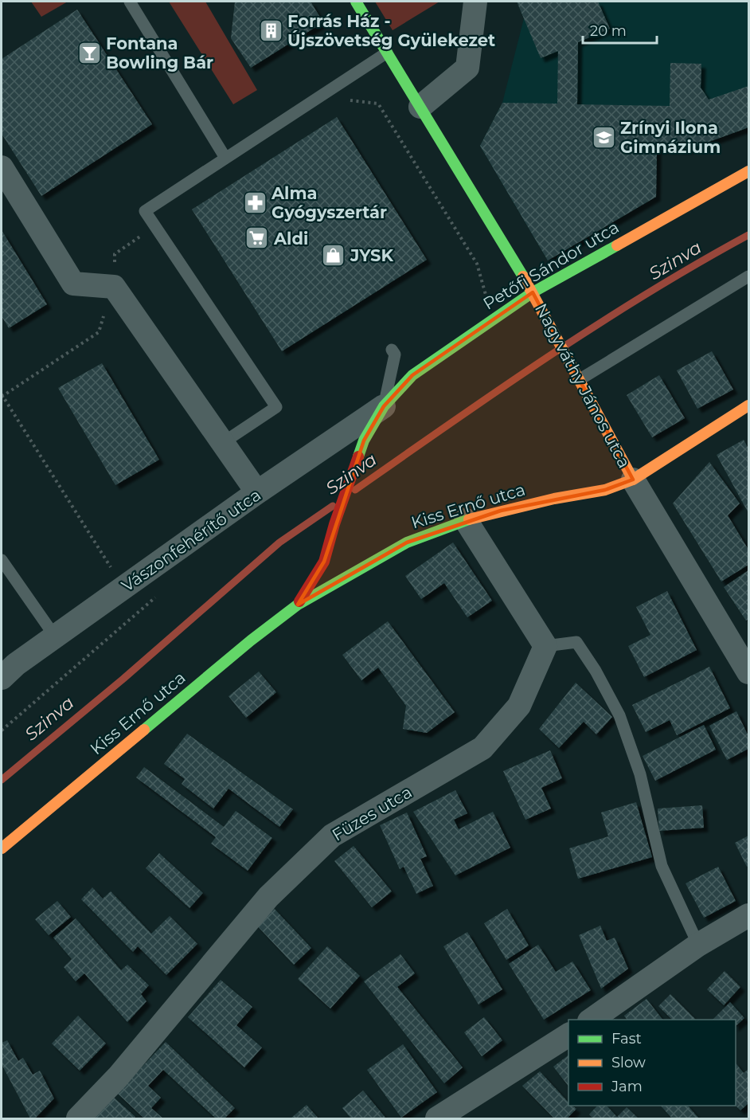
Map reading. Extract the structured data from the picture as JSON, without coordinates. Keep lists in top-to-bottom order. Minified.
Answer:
{"streets":{"street":["Petőfi Sándor utca","Nagyváthy János utca","Kiss Ernő utca","Vászonfehérítő utca","Füzes utca"]},"crossings":[["Petőfi Sándor utca","Nagyváthy János utca"],["Petőfi Sándor utca","Kiss Ernő utca"],["Petőfi Sándor utca","Vászonfehérítő utca"],["Nagyváthy János utca","Kiss Ernő utca"]],"water":["Szinva"],"places":{"building":["Forrás Ház - Újszövetség Gyülekezet"],"bar":["Fontana Bowling Bár"],"school or university":["Zrínyi Ilona Gimnázium"],"pharmacy":["Alma Gyógyszertár"],"supermarket":["Aldi"],"shop":["JYSK"]},"legend":["Fast","Slow","Jam"],"scale_bar":"20 m"}
